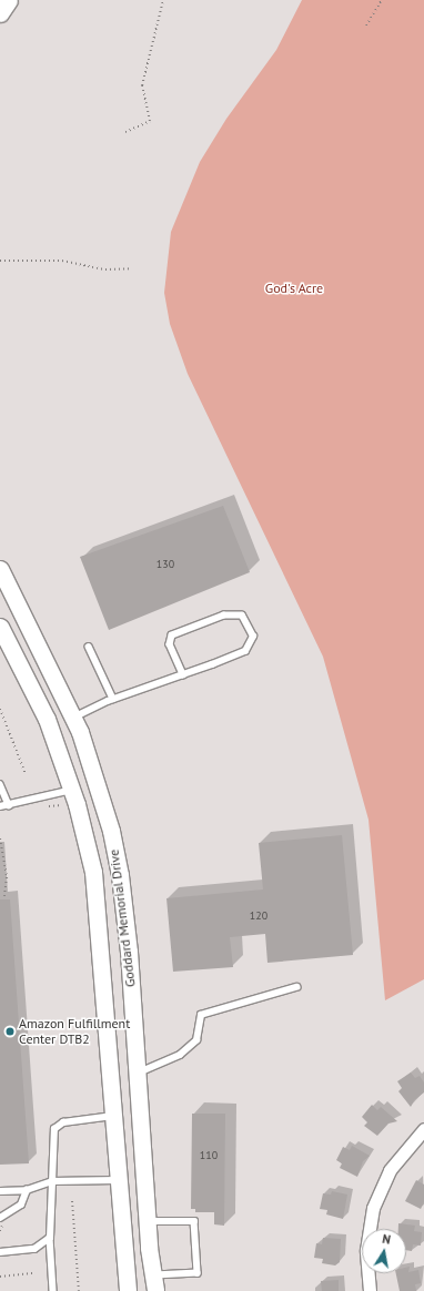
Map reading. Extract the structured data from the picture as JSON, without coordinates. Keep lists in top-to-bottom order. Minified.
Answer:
{"streets":{"main road":["Goddard Memorial Drive"]},"parks":["God's Acre"],"places":["Amazon Fulfillment Center DTB2"],"house_numbers":["130","120","110"],"north":"top"}
